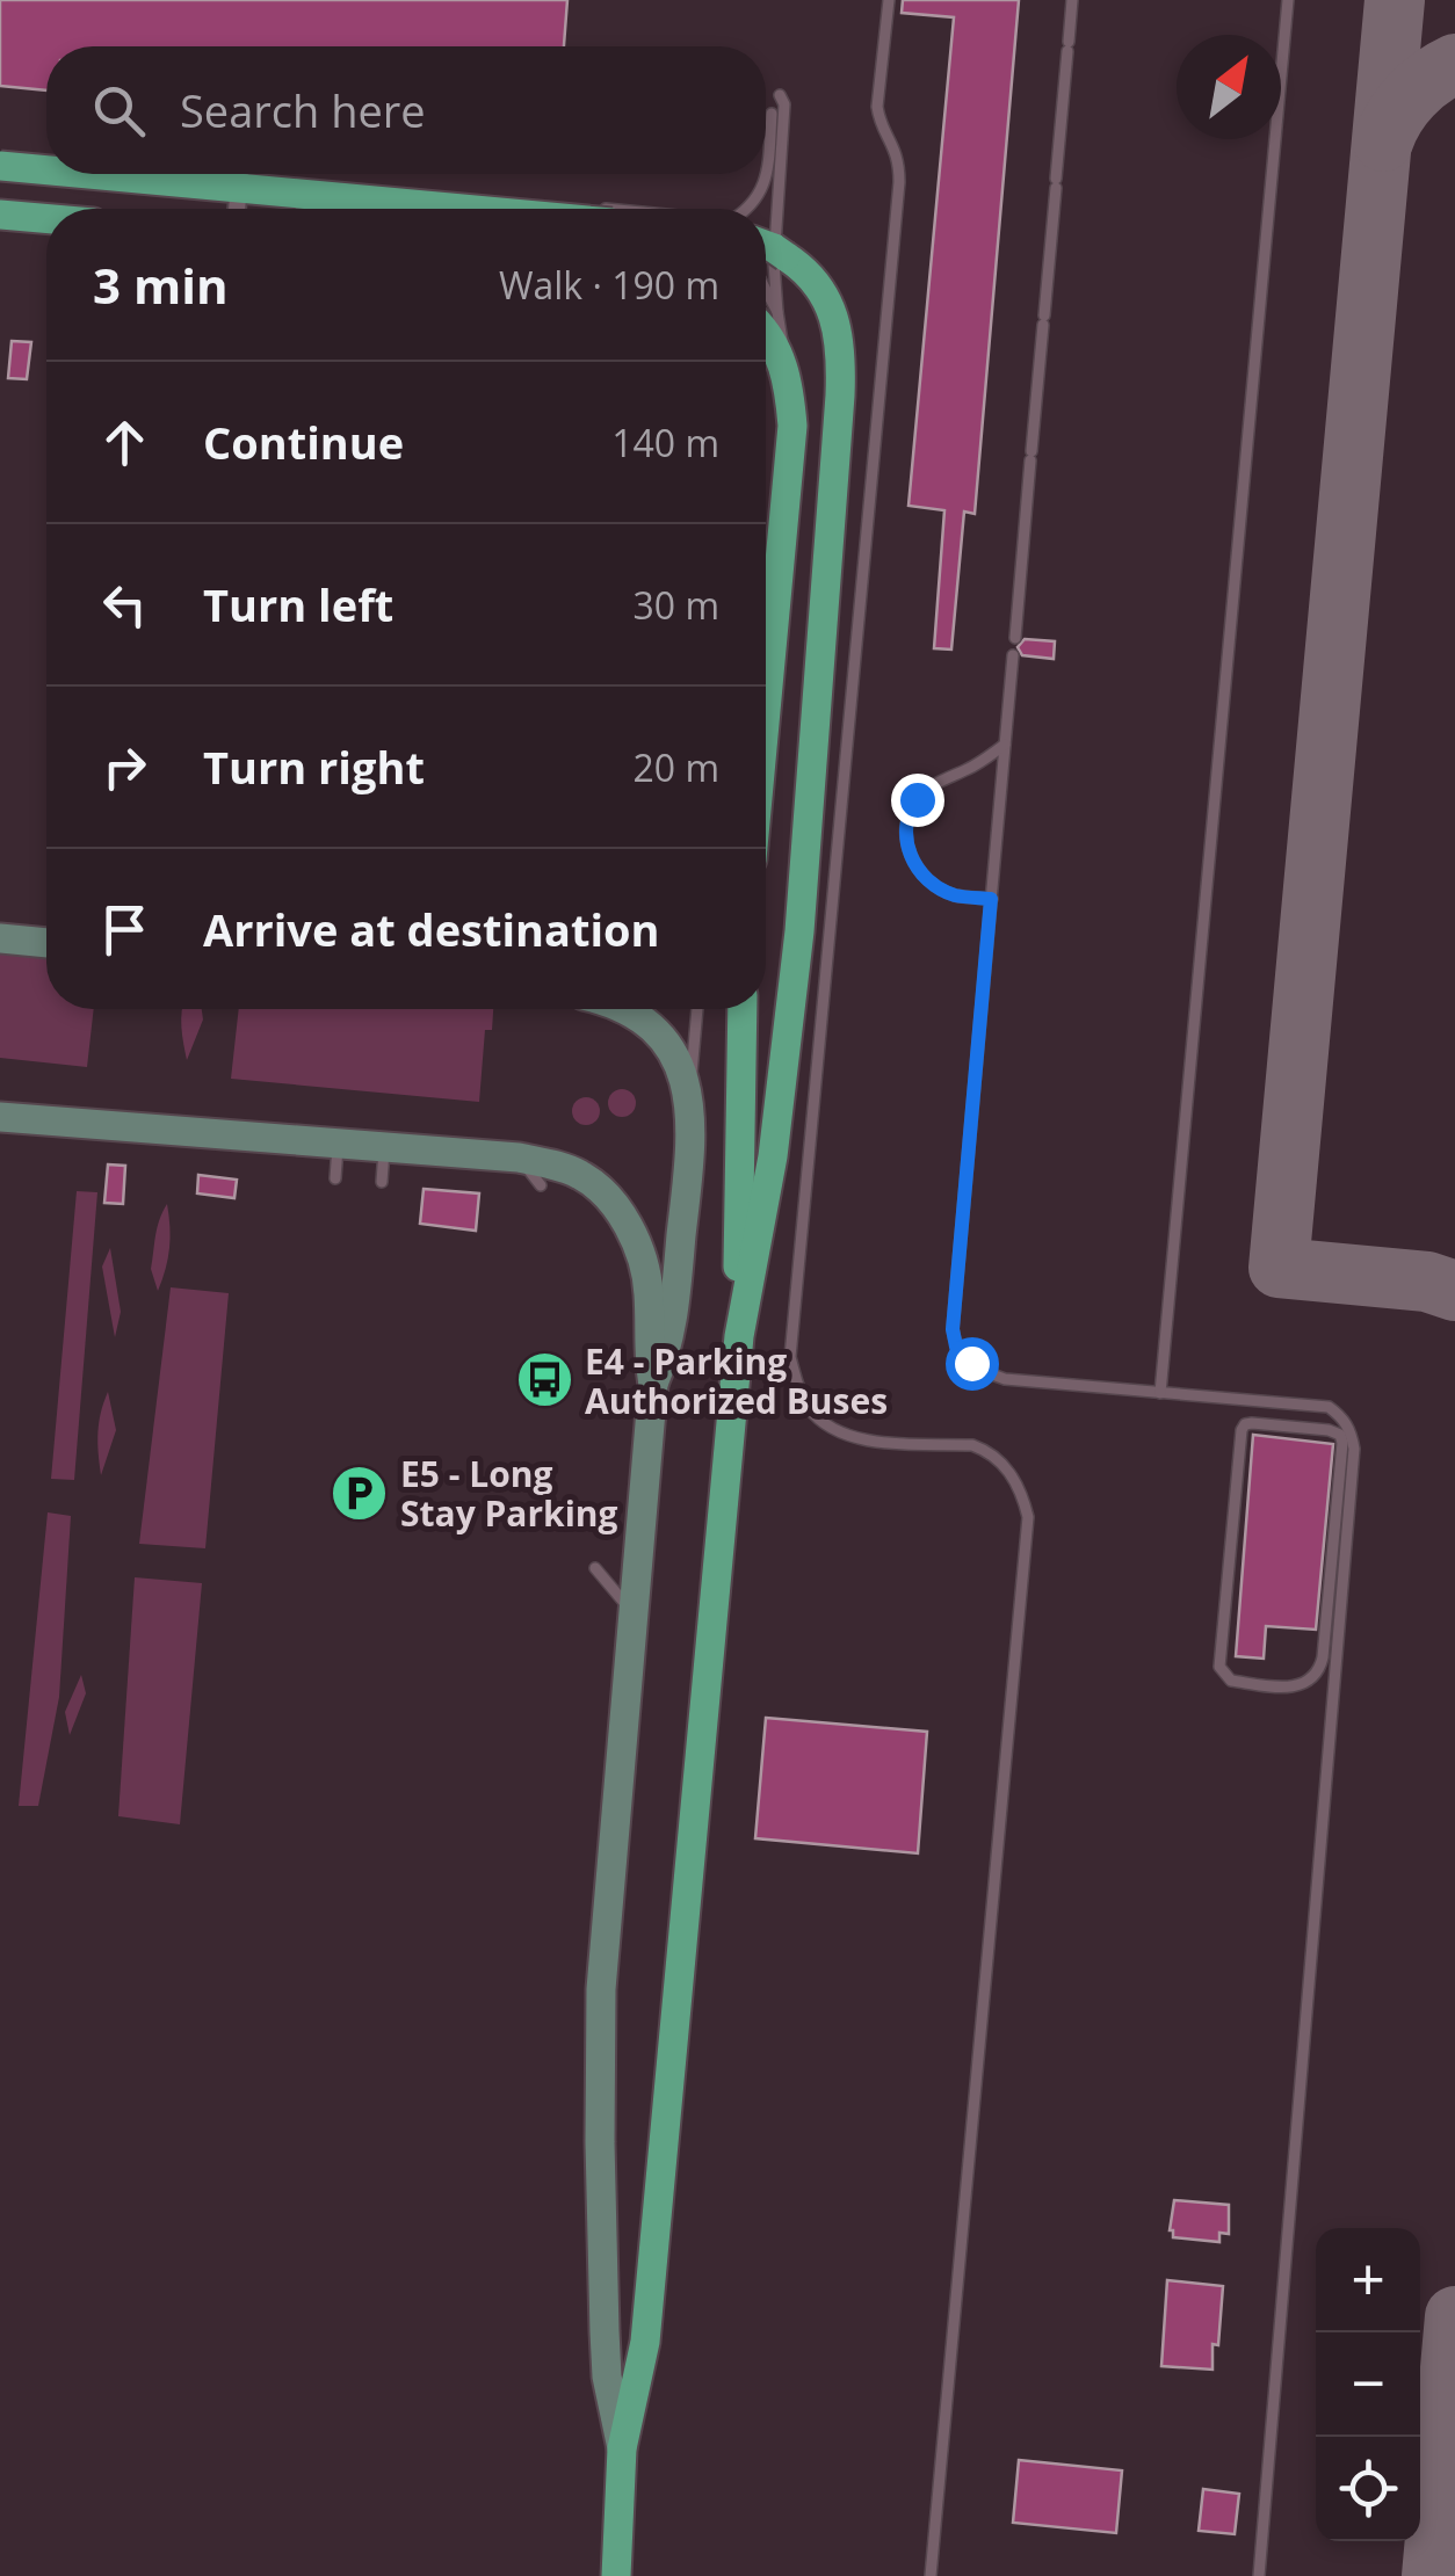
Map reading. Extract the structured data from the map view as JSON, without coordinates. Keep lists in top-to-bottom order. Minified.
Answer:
{"places":{"bus stop":["E4 - Parking Authorized Buses"],"parking":["E5 - Long Stay Parking"]},"north":"top right","page":{"search":"Search here","heading":["3 min","Walk · 190 m"],"list":[["Continue","140 m"],["Turn left","30 m"],["Turn right","20 m"],"Arrive at destination"],"map_buttons":["+","−"]}}
